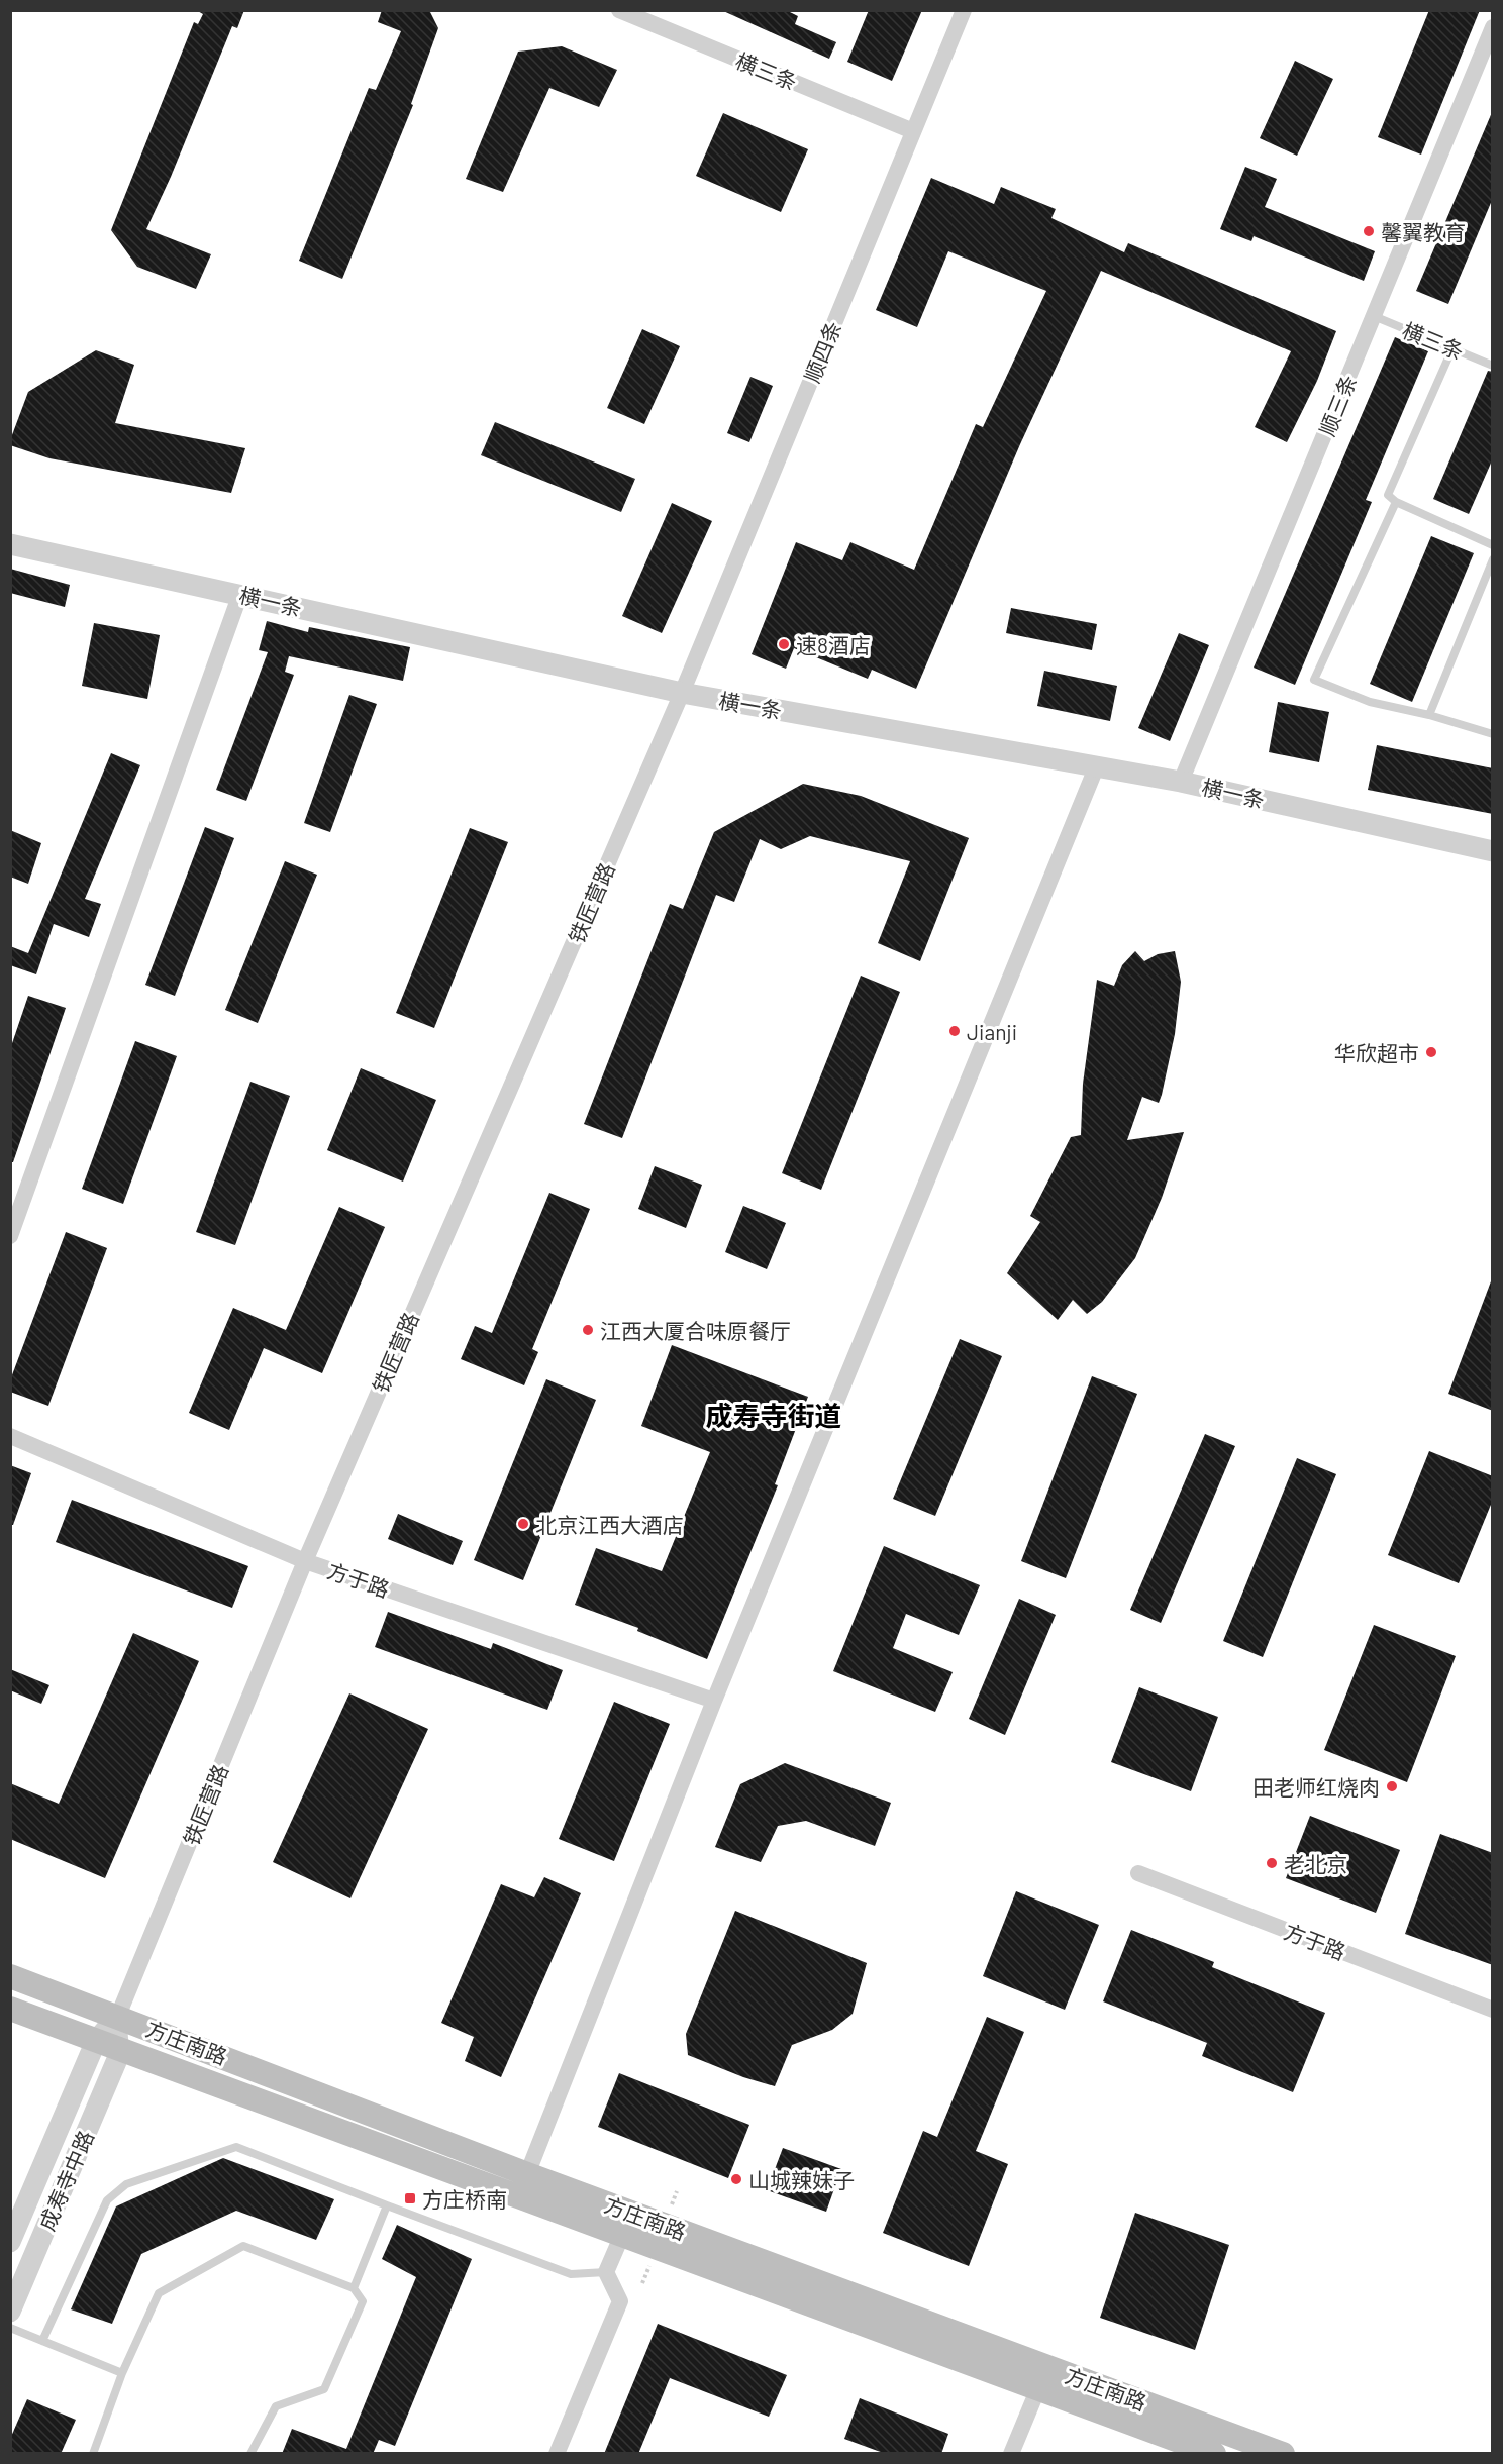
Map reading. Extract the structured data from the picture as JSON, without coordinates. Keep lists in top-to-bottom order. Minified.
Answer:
{"streets":{"main road":["方庄南路"],"street":["横三条","顺四条","顺三条","横一条","铁匠营路","方于路","成寿寺中路"]},"crossings":[["横三条","顺四条"],["横三条","顺三条"],["顺四条","横一条"],["顺四条","铁匠营路"],["顺三条","横一条"],["横一条","铁匠营路"],["铁匠营路","方于路"],["铁匠营路","方庄南路"],["铁匠营路","成寿寺中路"],["方庄南路","成寿寺中路"]],"districts":["成寿寺街道"],"places":{"other":["馨翼教育","速8酒店","Jianji","华欣超市","江西大厦合味原餐厅","北京江西大酒店","田老师红烧肉","老北京","山城辣妹子"],"transit":["方庄桥南"]}}
